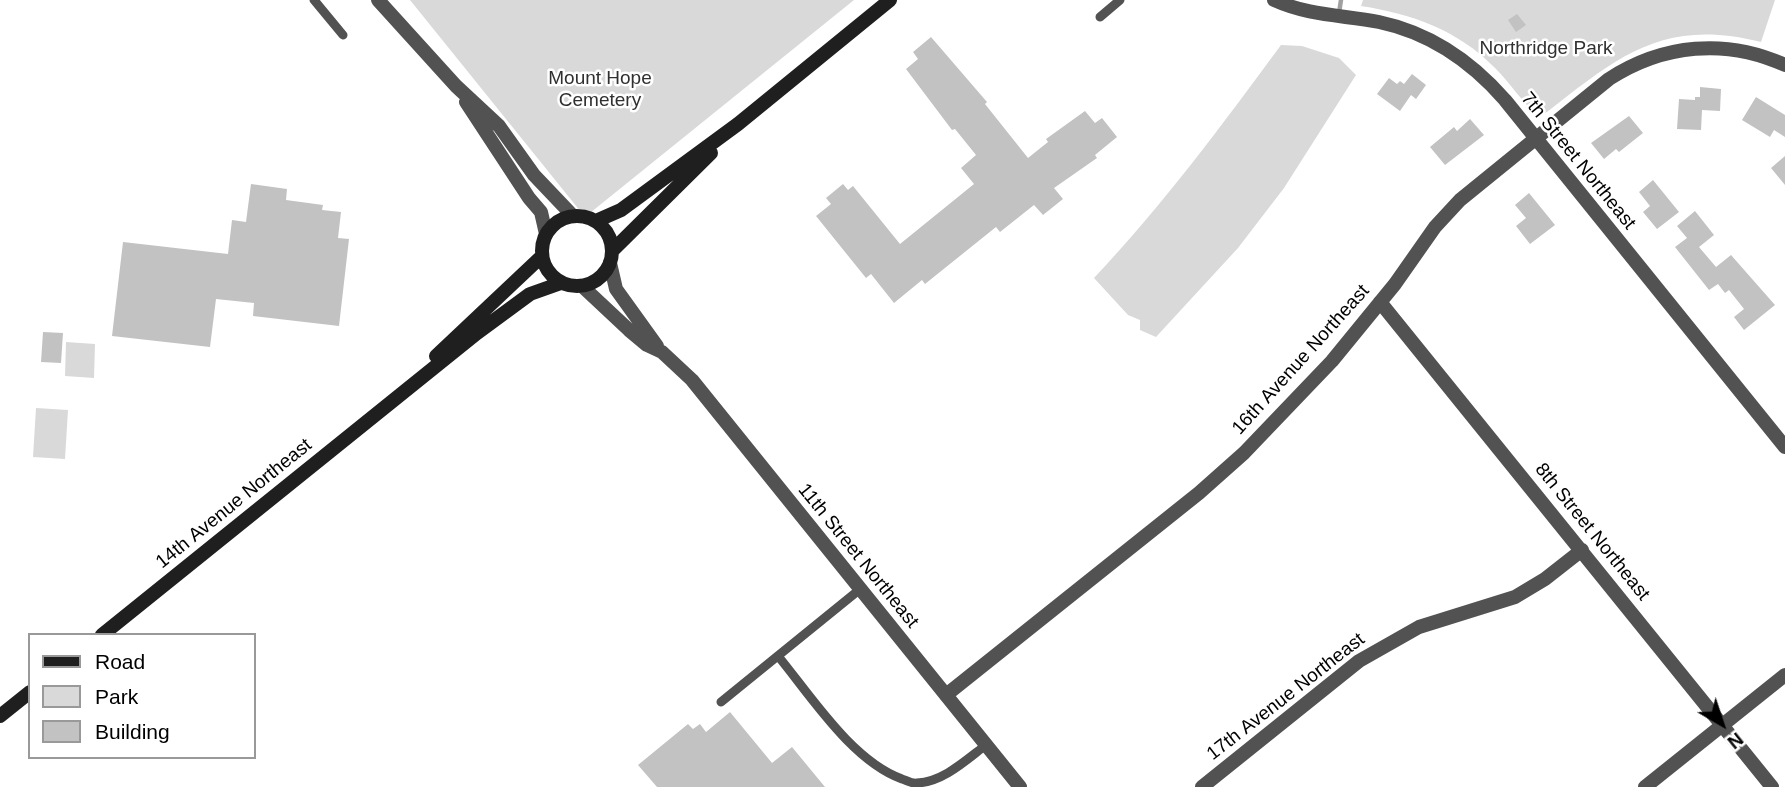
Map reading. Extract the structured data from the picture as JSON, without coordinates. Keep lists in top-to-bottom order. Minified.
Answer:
{"streets":{"main road":["14th Avenue Northeast"],"street":["7th Street Northeast","16th Avenue Northeast","8th Street Northeast","11th Street Northeast","17th Avenue Northeast"]},"crossings":[["7th Street Northeast","16th Avenue Northeast"],["16th Avenue Northeast","8th Street Northeast"],["16th Avenue Northeast","11th Street Northeast"],["14th Avenue Northeast","11th Street Northeast"],["8th Street Northeast","17th Avenue Northeast"]],"parks":["Northridge Park","Mount Hope Cemetery"],"legend":["Road","Park","Building"],"north":"bottom right"}
